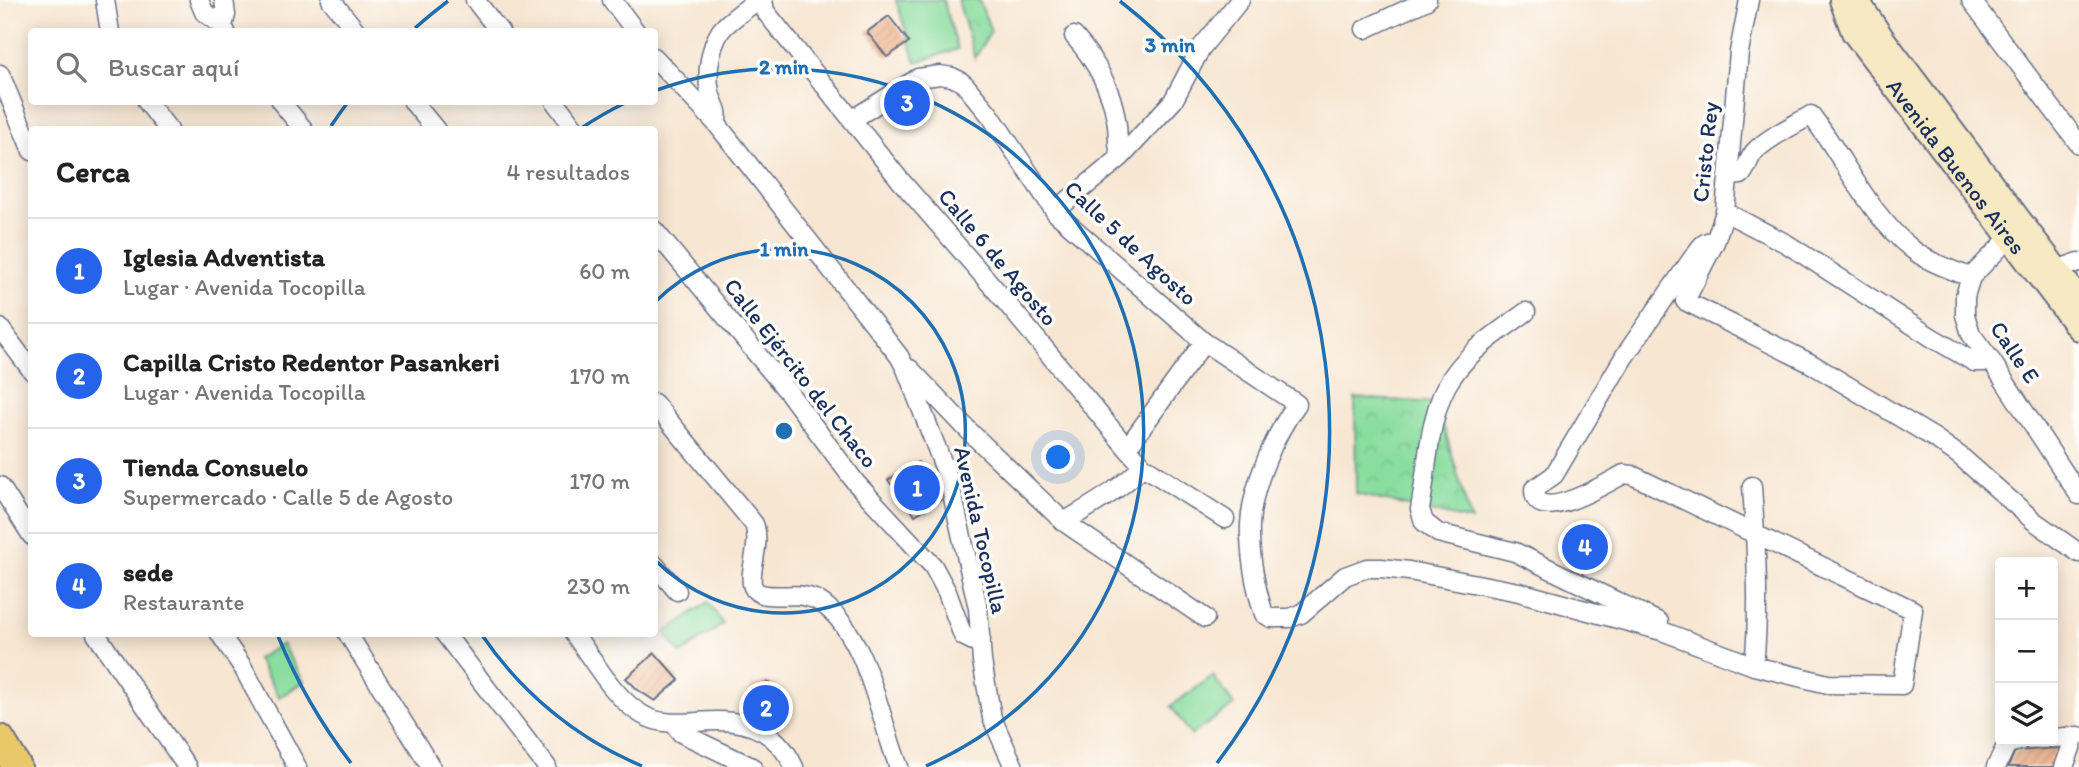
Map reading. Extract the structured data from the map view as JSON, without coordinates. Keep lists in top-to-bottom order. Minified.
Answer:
{"streets":{"main road":["Avenida Buenos Aires"],"street":["Cristo Rey","Calle 5 de Agosto","Calle 6 de Agosto","Calle E","Calle Ejército del Chaco","Avenida Tocopilla"]},"crossings":[["Calle 5 de Agosto","Calle 6 de Agosto"],["Calle Ejército del Chaco","Avenida Tocopilla"]],"page":{"search":"Buscar aquí","pins":["3","1","4","2"],"heading":["Cerca","4 resultados"],"list":[{"mark":"1","name":"Iglesia Adventista","note":"Lugar · Avenida Tocopilla","value":"60 m"},{"mark":"2","name":"Capilla Cristo Redentor Pasankeri","note":"Lugar · Avenida Tocopilla","value":"170 m"},{"mark":"3","name":"Tienda Consuelo","note":"Supermercado · Calle 5 de Agosto","value":"170 m"},{"mark":"4","name":"sede","note":"Restaurante","value":"230 m"}],"map_buttons":["+","−"]},"rings":["3 min","2 min","1 min"]}
